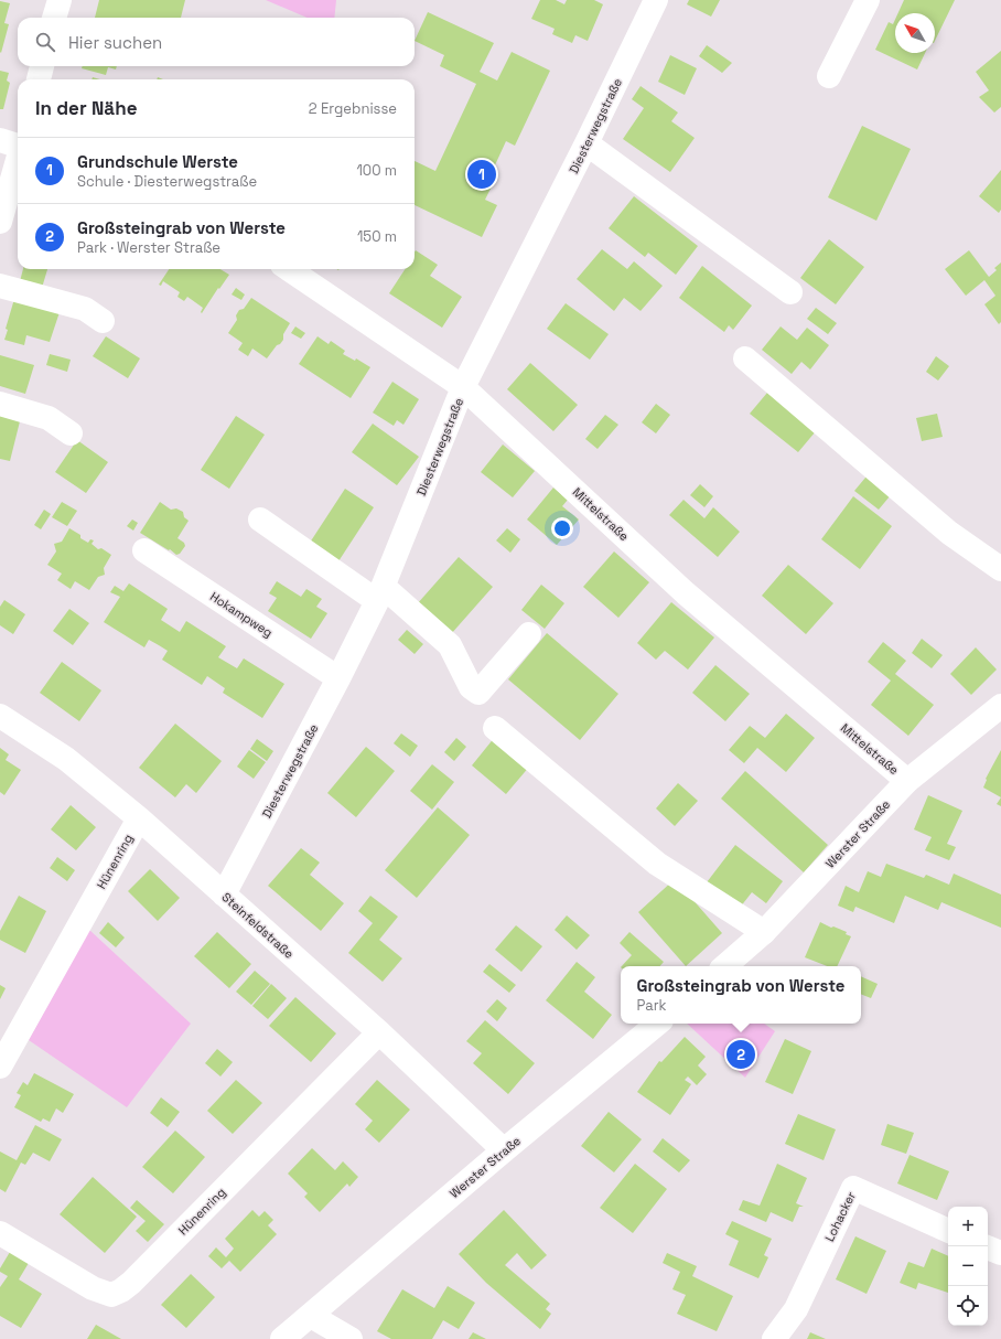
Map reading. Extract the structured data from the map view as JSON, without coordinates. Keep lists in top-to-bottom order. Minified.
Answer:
{"streets":{"street":["Diesterwegstraße","Mittelstraße","Hokampweg","Werster Straße","Hünenring","Steinfeldstraße","Lohacker"]},"crossings":[["Diesterwegstraße","Mittelstraße"],["Diesterwegstraße","Hokampweg"],["Diesterwegstraße","Steinfeldstraße"],["Mittelstraße","Werster Straße"],["Werster Straße","Steinfeldstraße"],["Hünenring","Steinfeldstraße"]],"north":"top left","page":{"search":"Hier suchen","heading":["In der Nähe","2 Ergebnisse"],"list":[{"mark":"1","name":"Grundschule Werste","note":"Schule · Diesterwegstraße","value":"100 m"},{"mark":"2","name":"Großsteingrab von Werste","note":"Park · Werster Straße","value":"150 m"}],"pins":["1","2"],"popup":["Großsteingrab von Werste","Park"],"map_buttons":["+","−"]}}
